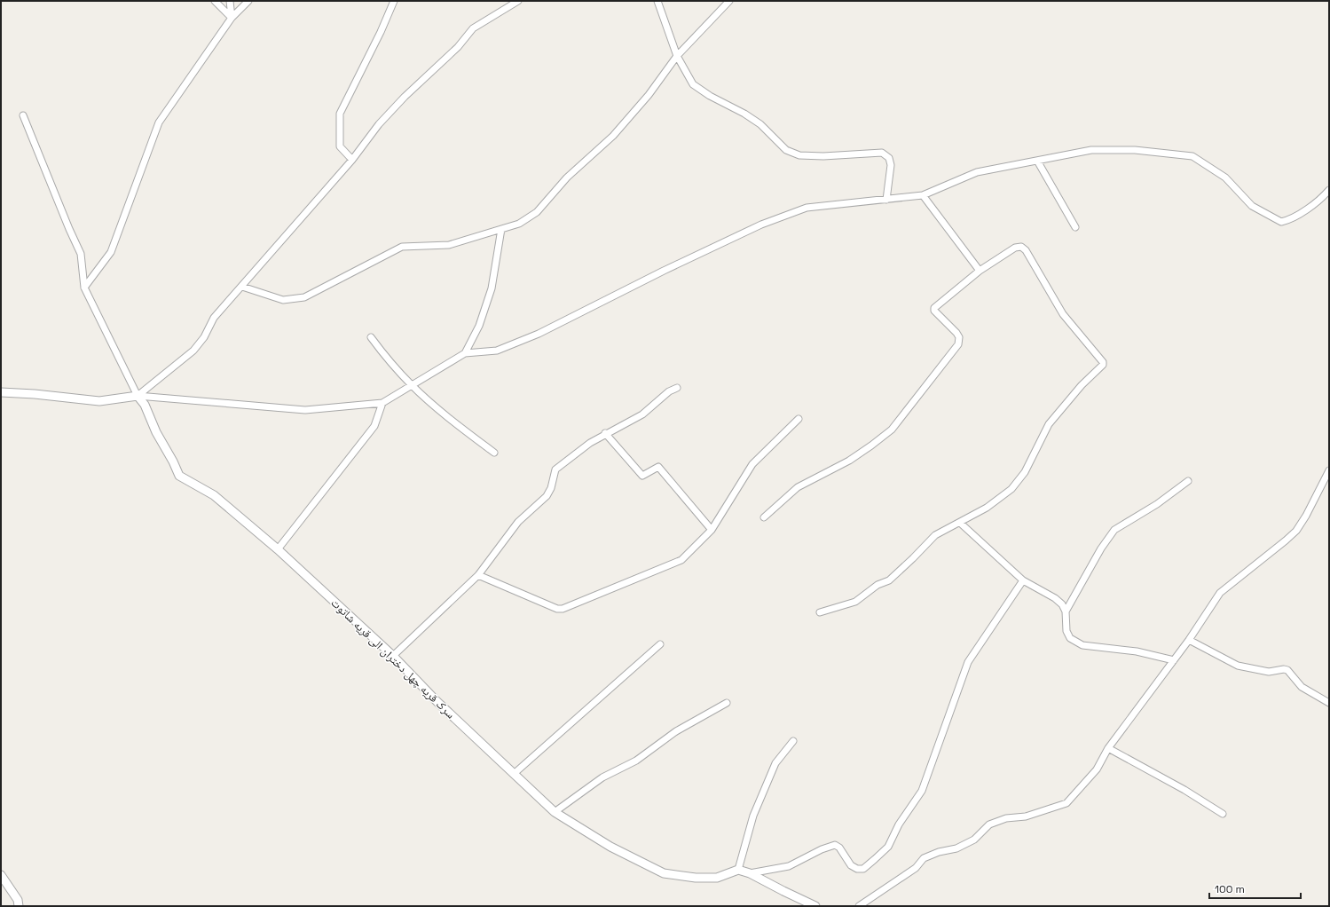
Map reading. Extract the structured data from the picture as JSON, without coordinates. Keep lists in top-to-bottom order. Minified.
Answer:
{"streets":{"street":["سرک قریه چهل دختران الی قریه شاتوت"]},"scale_bar":"100 m"}
